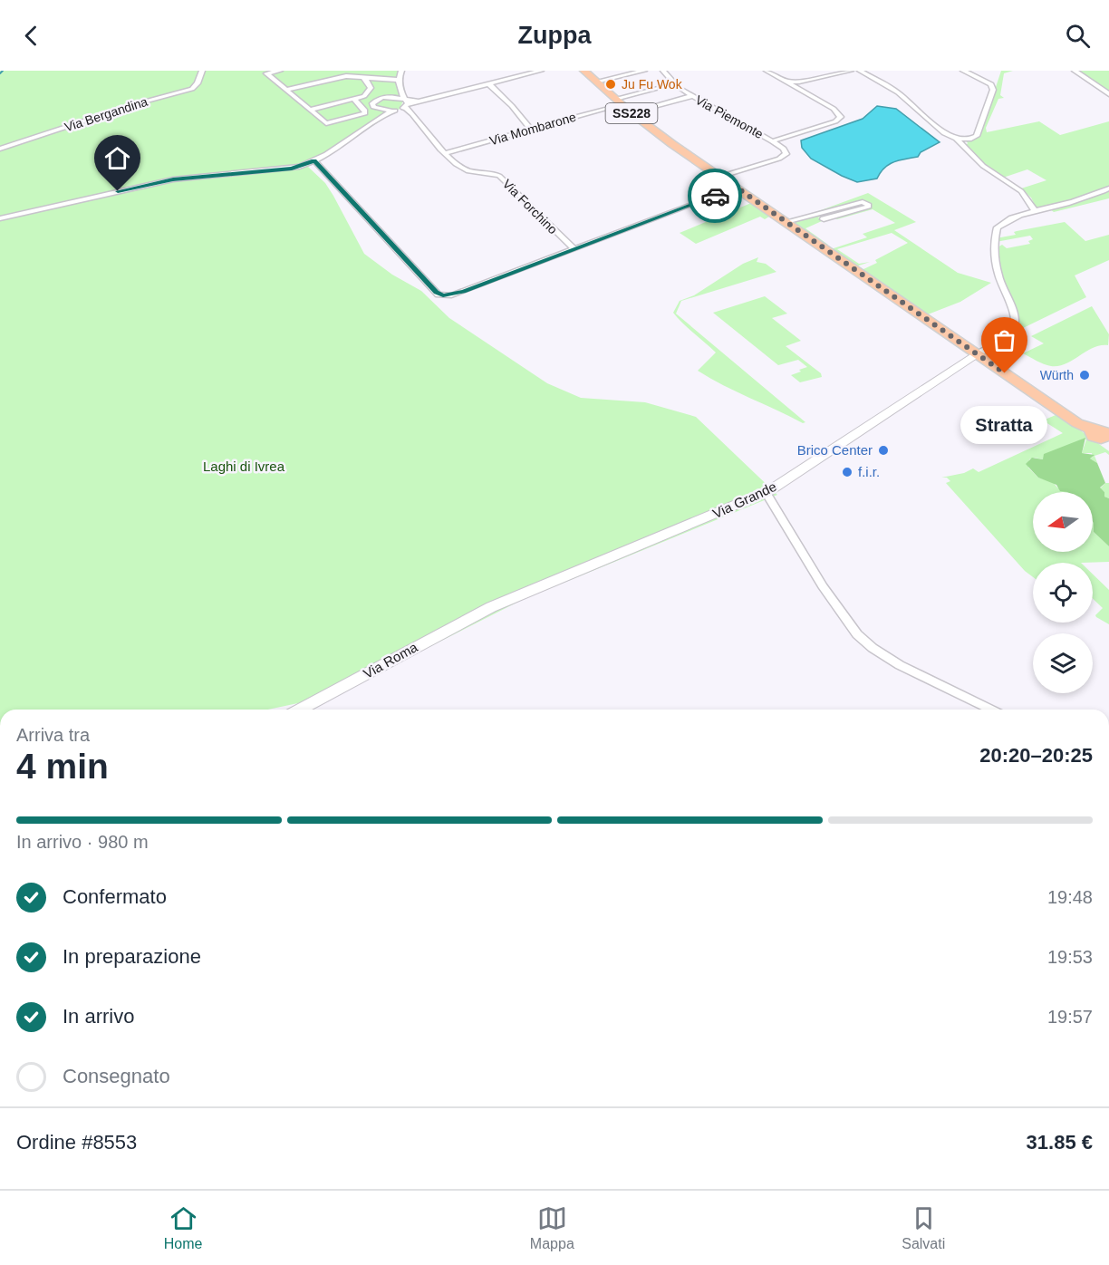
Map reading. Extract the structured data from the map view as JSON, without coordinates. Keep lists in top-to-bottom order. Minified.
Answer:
{"streets":{"main road":["SS228"],"street":["Via Bergandina","Via Piemonte","Via Mombarone","Via Forchino","Via Grande","Via Roma"]},"crossings":[["SS228","Via Mombarone"],["SS228","Via Grande"],["Via Piemonte","Via Mombarone"],["Via Mombarone","Via Forchino"],["Via Grande","Via Roma"]],"parks":["Laghi di Ivrea"],"places":["Ju Fu Wok","Stratta","Würth","Brico Center","f.i.r."],"north":"left","page":{"header":"Zuppa","bubble":"Stratta","heading":["4 min","Arriva tra","20:20–20:25"],"panel":["Ordine #8553","31.85 €"],"bar":"In arrivo · 980 m","list":[["Confermato","19:48"],["In preparazione","19:53"],["In arrivo","19:57"],"Consegnato"],"tabs":["Home","Mappa","Salvati"]}}
